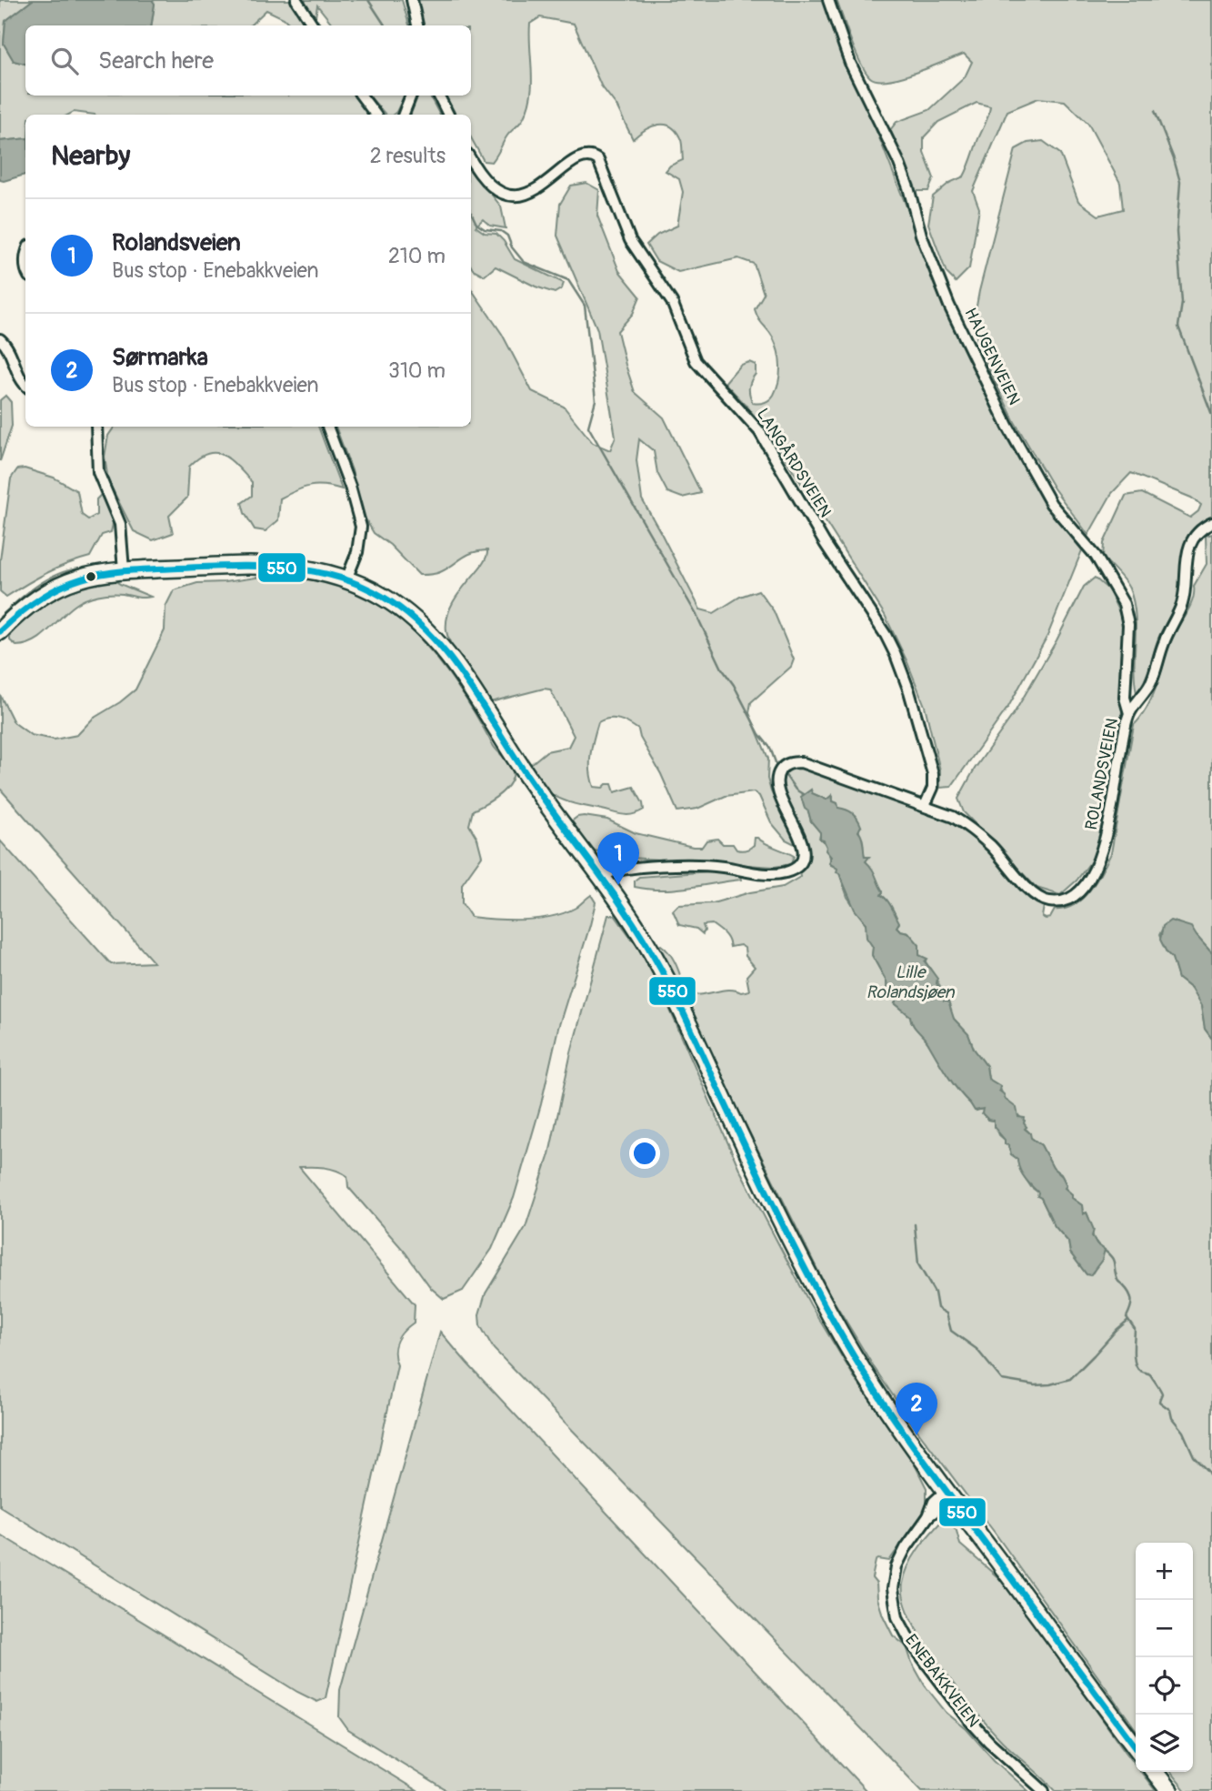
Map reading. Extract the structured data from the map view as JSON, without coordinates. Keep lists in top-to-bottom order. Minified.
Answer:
{"streets":{"street":["HAUGENVEIEN","LANGÅRDSVEIEN","ROLANDSVEIEN","ENEBAKKVEIEN"]},"crossings":[["HAUGENVEIEN","ROLANDSVEIEN"],["LANGÅRDSVEIEN","ROLANDSVEIEN"]],"water":["Lille Rolandsjøen"],"lines":["transit line 550"],"page":{"search":"Search here","heading":["Nearby","2 results"],"list":[{"mark":"1","name":"Rolandsveien","note":"Bus stop · Enebakkveien","value":"210 m"},{"mark":"2","name":"Sørmarka","note":"Bus stop · Enebakkveien","value":"310 m"}],"pins":["1","2"],"map_buttons":["+","−"]}}
